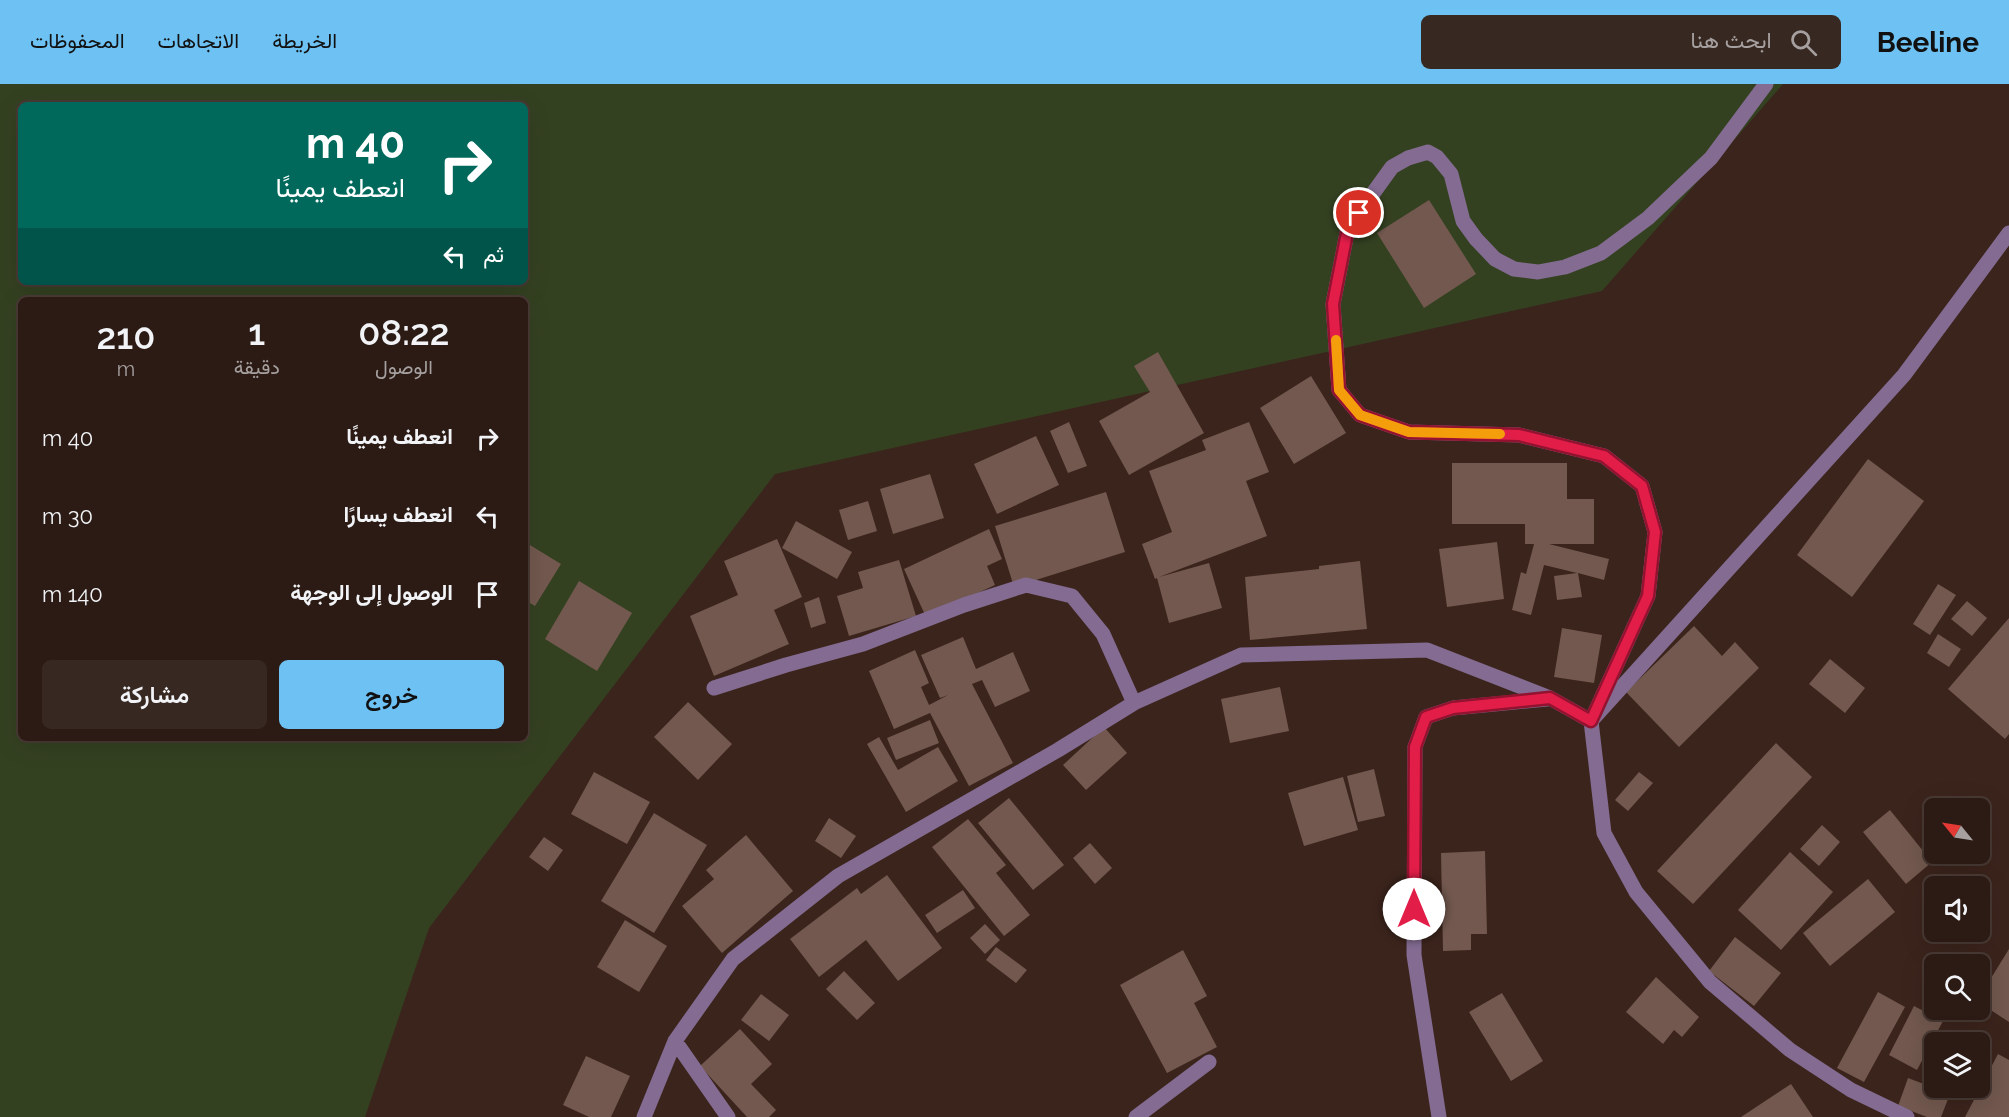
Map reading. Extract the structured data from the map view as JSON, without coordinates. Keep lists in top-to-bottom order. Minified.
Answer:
{"north":"top left","page":{"header":"Beeline","search":"ابحث هنا","nav":["الخريطة","الاتجاهات","المحفوظات"],"turn":["40 m","انعطف يمينًا"],"then":"ثم","eta":["08:22","الوصول","1","دقيقة","210","m"],"list":[{"name":"انعطف يمينًا","value":"40 m"},{"name":"انعطف يسارًا","value":"30 m"},{"name":"الوصول إلى الوجهة","value":"140 m"}],"buttons":["خروج","مشاركة"]}}
